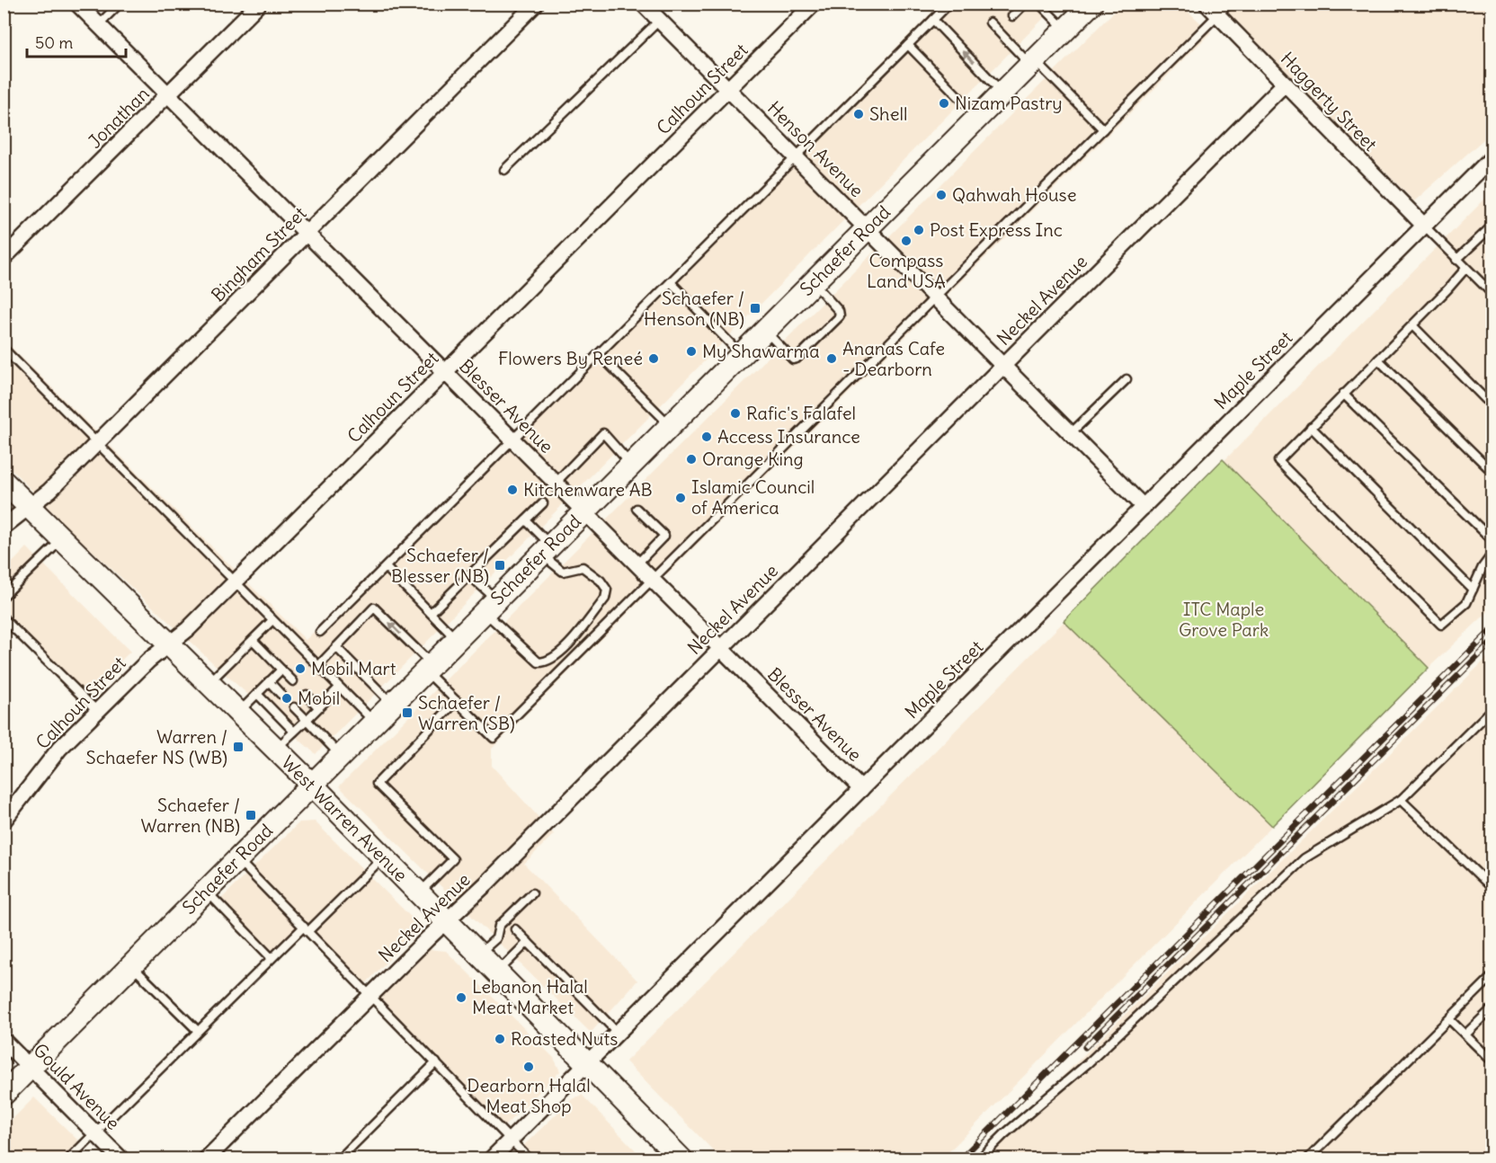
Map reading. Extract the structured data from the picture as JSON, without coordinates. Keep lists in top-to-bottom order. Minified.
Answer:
{"streets":{"main road":["Schaefer Road","West Warren Avenue"],"street":["Calhoun Street","Haggerty Street","Jonathan","Henson Avenue","Bingham Street","Neckel Avenue","Maple Street","Blesser Avenue","Gould Avenue"]},"crossings":[["Calhoun Street","Henson Avenue"],["Calhoun Street","Blesser Avenue"],["Calhoun Street","West Warren Avenue"],["Haggerty Street","Neckel Avenue"],["Haggerty Street","Maple Street"],["Jonathan","Blesser Avenue"],["Henson Avenue","Schaefer Road"],["Henson Avenue","Neckel Avenue"],["Henson Avenue","Maple Street"],["Schaefer Road","Blesser Avenue"],["Schaefer Road","West Warren Avenue"],["Schaefer Road","Gould Avenue"],["Bingham Street","Blesser Avenue"],["Bingham Street","West Warren Avenue"],["Neckel Avenue","Blesser Avenue"],["Neckel Avenue","West Warren Avenue"],["Maple Street","Blesser Avenue"],["Maple Street","West Warren Avenue"]],"parks":["ITC Maple Grove Park"],"places":{"other":["Nizam Pastry","Shell","Qahwah House","Post Express Inc","Compass Land USA","My Shawarma","Flowers By Reneé","Ananas Cafe - Dearborn","Rafic's Falafel","Access Insurance","Orange King","Kitchenware AB","Islamic Council of America","Mobil Mart","Mobil","Lebanon Halal Meat Market","Roasted Nuts","Dearborn Halal Meat Shop"],"transit":["Schaefer / Henson (NB)","Schaefer / Blesser (NB)","Schaefer / Warren (SB)","Warren / Schaefer NS (WB)","Schaefer / Warren (NB)"]},"scale_bar":"50 m"}
